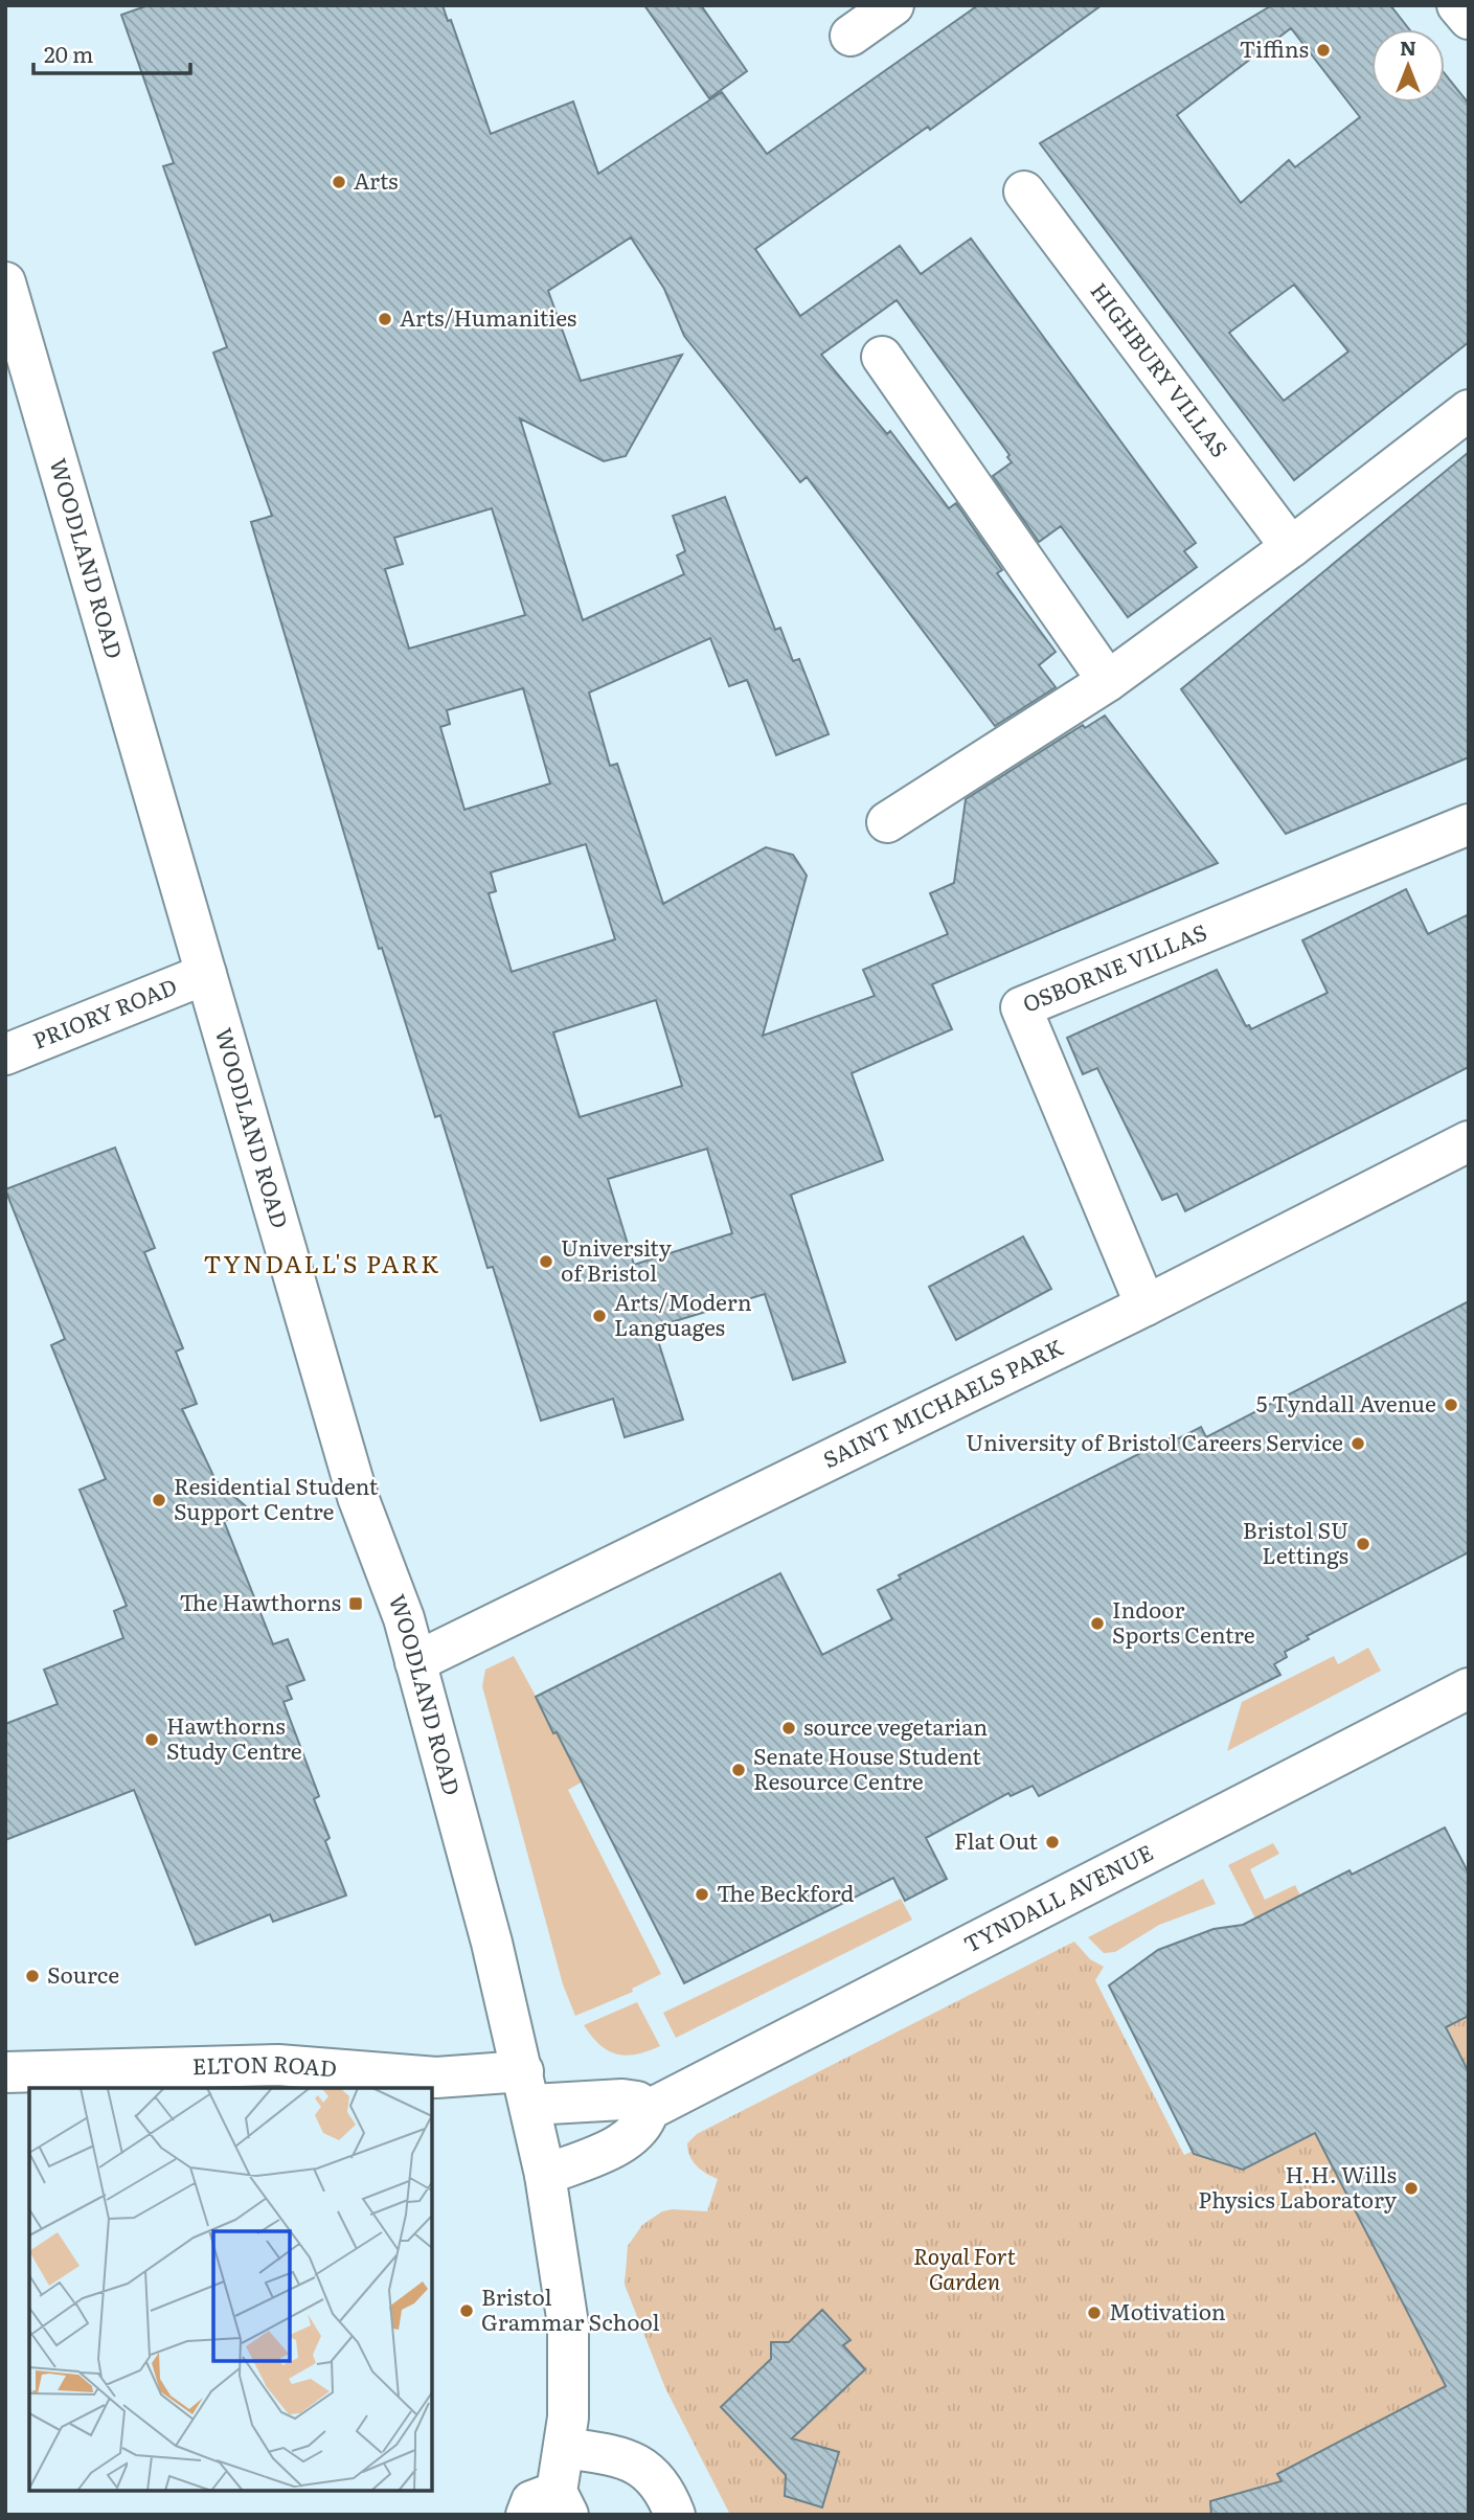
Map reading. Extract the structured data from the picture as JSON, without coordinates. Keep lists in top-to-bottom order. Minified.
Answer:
{"streets":{"street":["HIGHBURY VILLAS","WOODLAND ROAD","OSBORNE VILLAS","PRIORY ROAD","SAINT MICHAELS PARK","TYNDALL AVENUE","ELTON ROAD"]},"crossings":[["WOODLAND ROAD","PRIORY ROAD"],["WOODLAND ROAD","SAINT MICHAELS PARK"],["WOODLAND ROAD","TYNDALL AVENUE"],["WOODLAND ROAD","ELTON ROAD"],["OSBORNE VILLAS","SAINT MICHAELS PARK"]],"districts":["TYNDALL'S PARK"],"parks":["Royal Fort Garden"],"places":{"other":["Tiffins","Arts","Arts/Humanities","University of Bristol","Arts/Modern Languages","5 Tyndall Avenue","University of Bristol Careers Service","Residential Student Support Centre","Bristol SU Lettings","Indoor Sports Centre","source vegetarian","Hawthorns Study Centre","Senate House Student Resource Centre","Flat Out","The Beckford","Source","H.H. Wills Physics Laboratory","Bristol Grammar School","Motivation"],"transit":["The Hawthorns"]},"scale_bar":"20 m","north":"top"}
